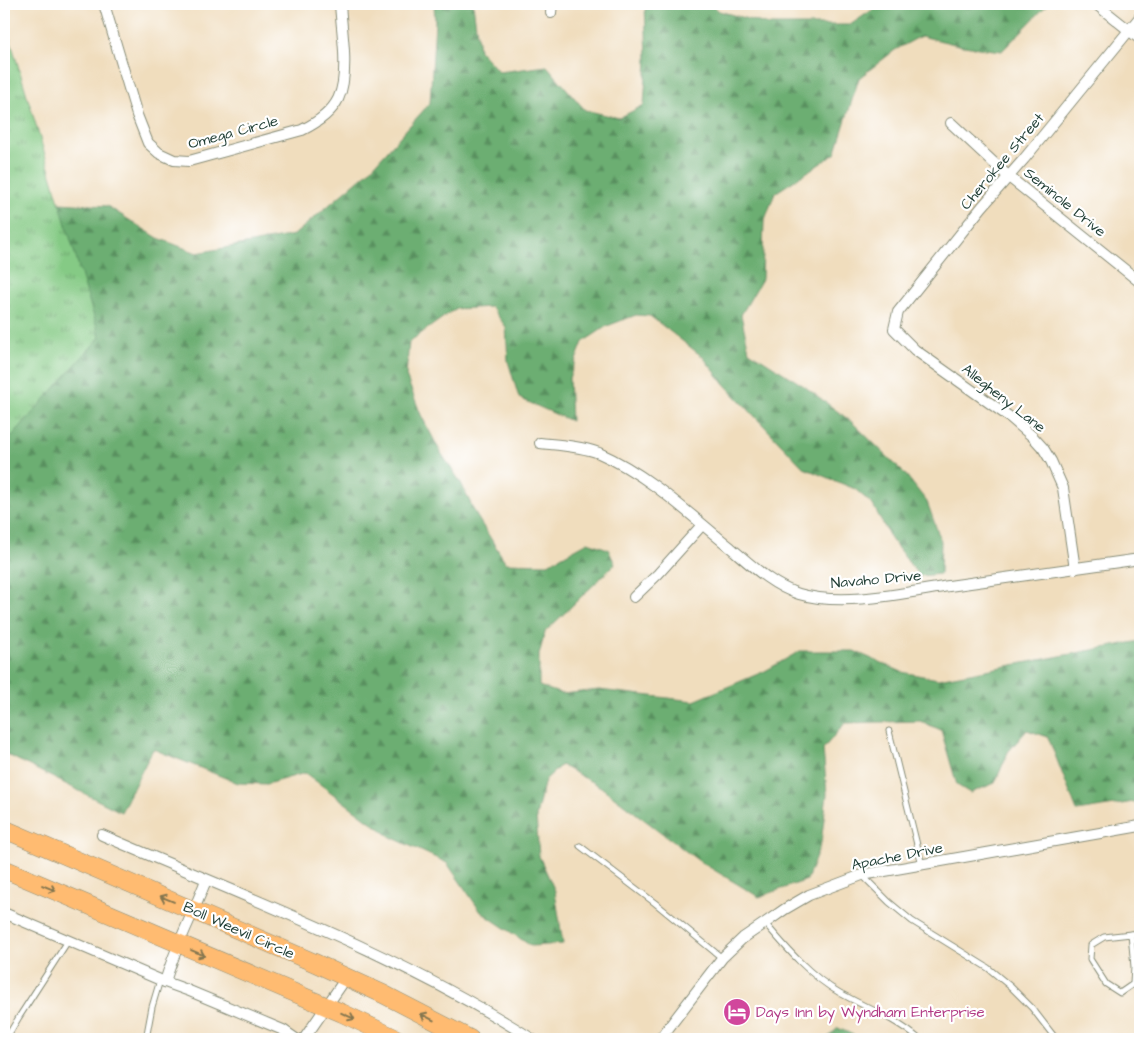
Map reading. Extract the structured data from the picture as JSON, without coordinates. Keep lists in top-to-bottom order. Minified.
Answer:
{"streets":{"highway":["Boll Weevil Circle"],"street":["Omega Circle","Cherokee Street","Seminole Drive","Allegheny Lane","Navaho Drive","Apache Drive"]},"crossings":[["Cherokee Street","Seminole Drive"],["Cherokee Street","Allegheny Lane"],["Allegheny Lane","Navaho Drive"]],"places":{"hotel":["Days Inn by Wyndham Enterprise"]}}
